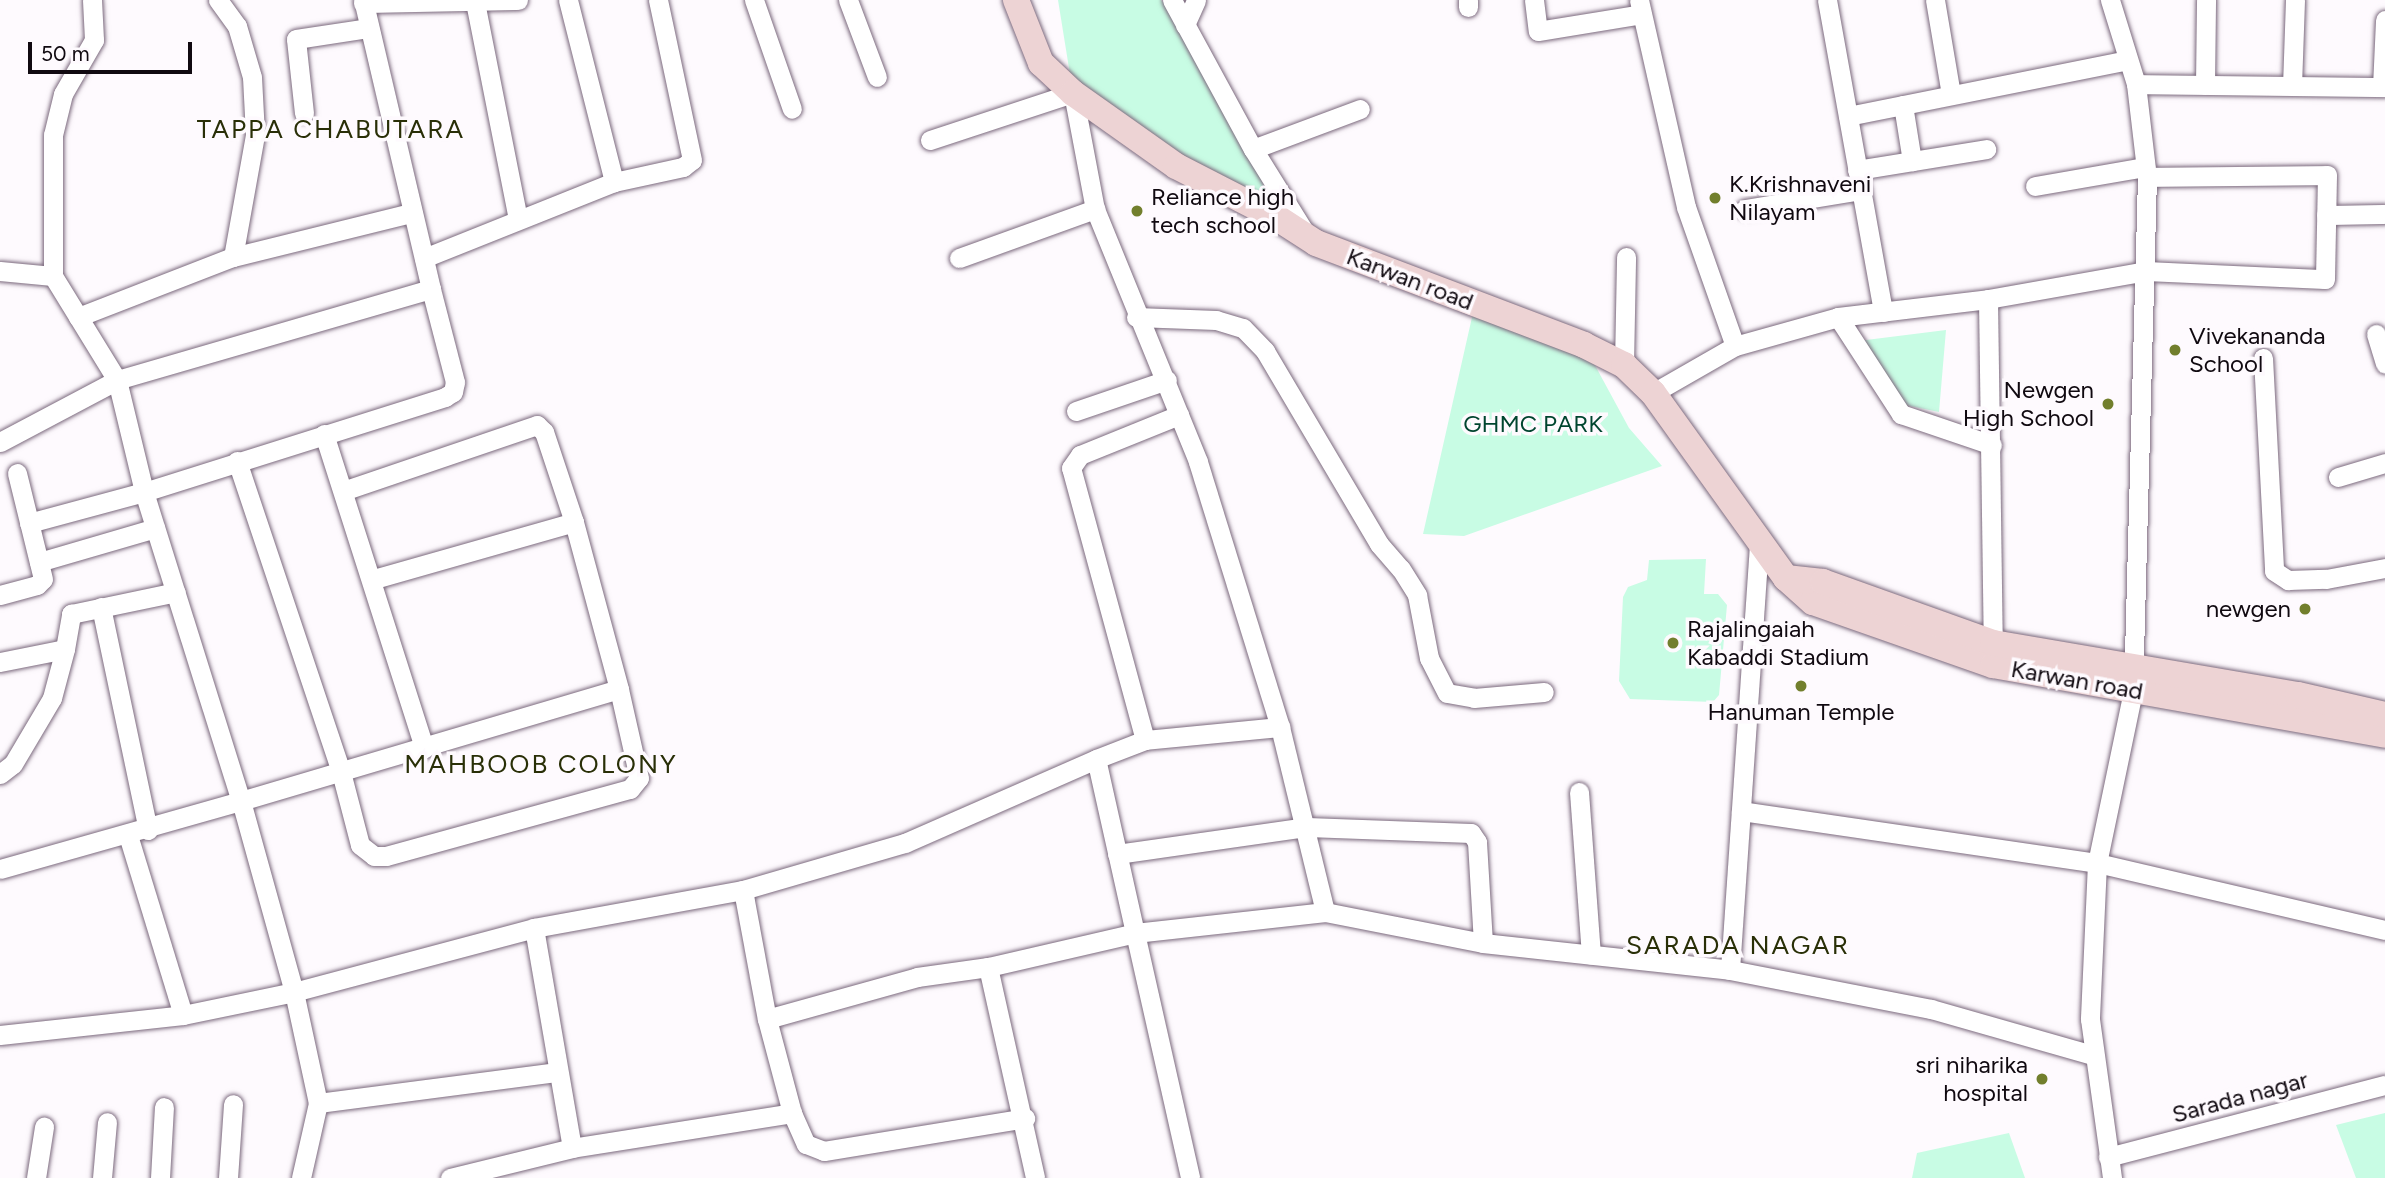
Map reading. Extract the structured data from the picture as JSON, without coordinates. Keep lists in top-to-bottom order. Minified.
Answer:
{"streets":{"street":["Karwan road","Sarada nagar"]},"districts":["TAPPA CHABUTARA","MAHBOOB COLONY","SARADA NAGAR"],"parks":["GHMC PARK"],"places":["K.Krishnaveni Nilayam","Reliance high tech school","Vivekananda School","Newgen High School","newgen","Rajalingaiah Kabaddi Stadium","Hanuman Temple","sri niharika hospital"],"scale_bar":"50 m"}
